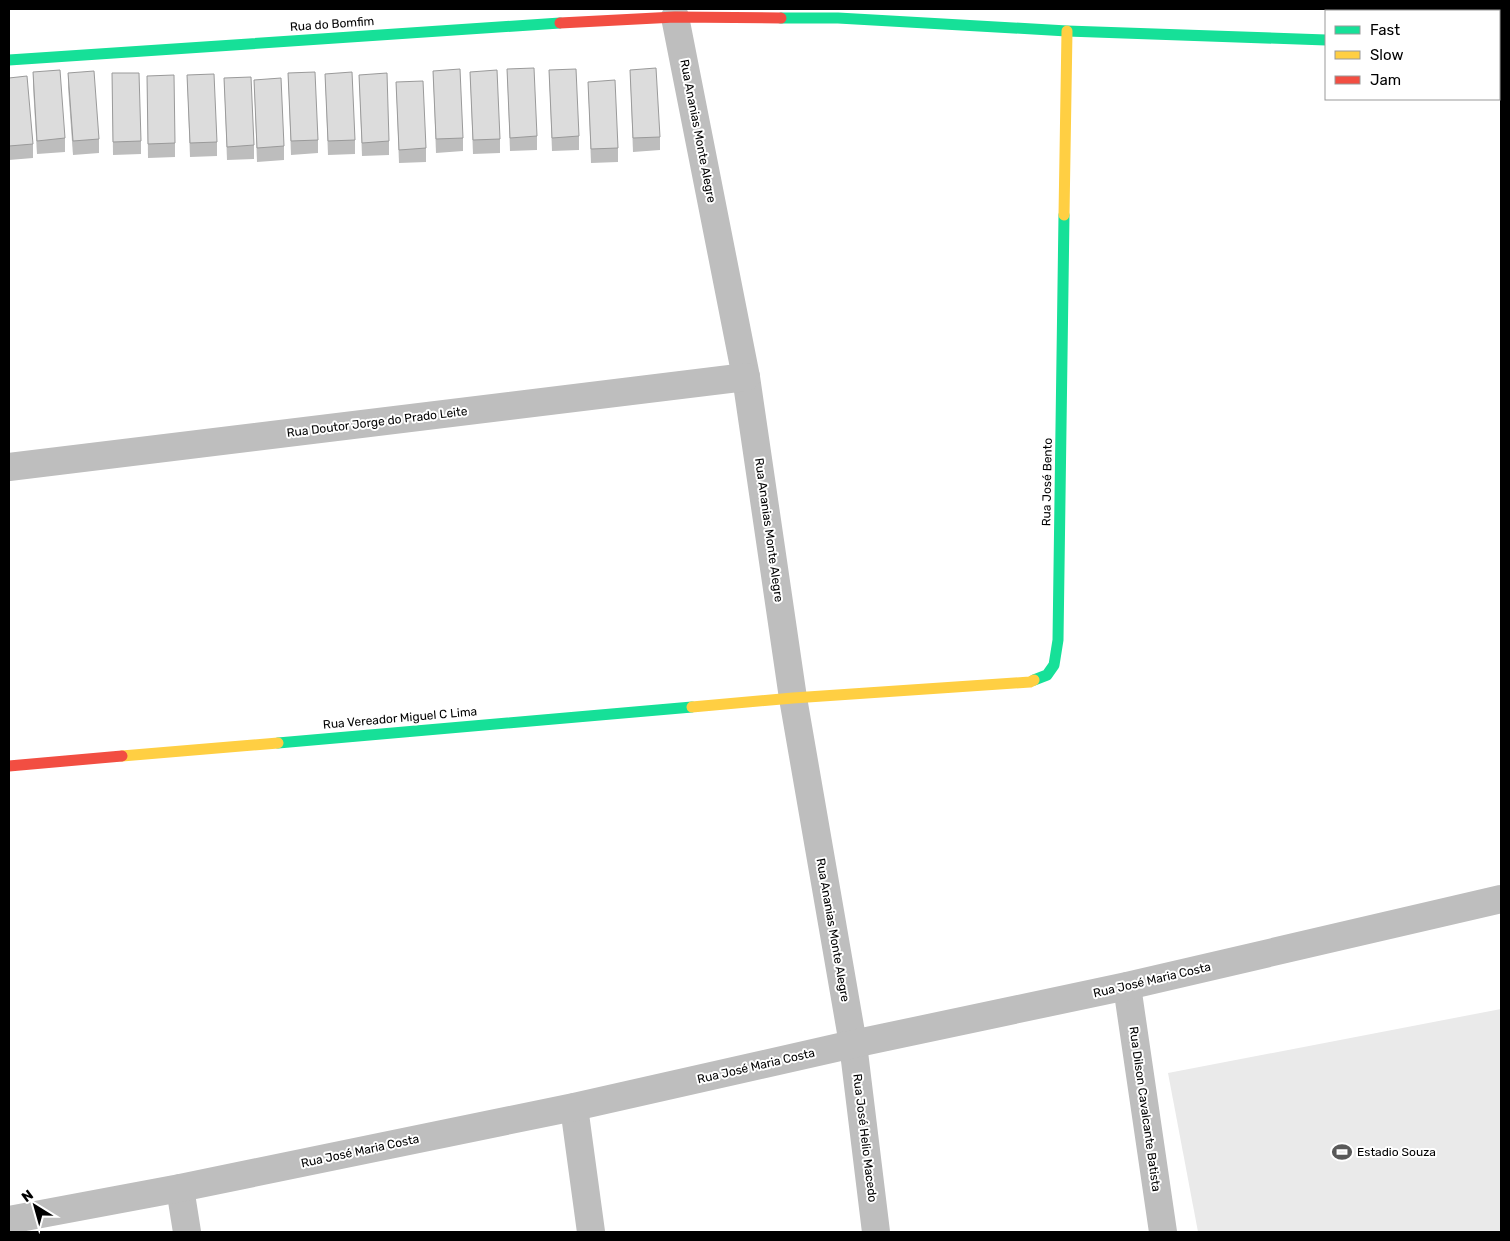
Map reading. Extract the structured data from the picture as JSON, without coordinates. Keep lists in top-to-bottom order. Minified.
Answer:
{"streets":{"street":["Rua do Bomfim","Rua Ananias Monte Alegre","Rua Doutor Jorge do Prado Leite","Rua José Bento","Rua Vereador Miguel C Lima","Rua José Maria Costa","Rua Dilson Cavalcante Batista","Rua José Helio Macedo"]},"crossings":[["Rua do Bomfim","Rua Ananias Monte Alegre"],["Rua do Bomfim","Rua José Bento"],["Rua Ananias Monte Alegre","Rua Doutor Jorge do Prado Leite"],["Rua Ananias Monte Alegre","Rua José Bento"],["Rua Ananias Monte Alegre","Rua Vereador Miguel C Lima"],["Rua Ananias Monte Alegre","Rua José Maria Costa"],["Rua Ananias Monte Alegre","Rua José Helio Macedo"],["Rua José Bento","Rua Vereador Miguel C Lima"],["Rua José Maria Costa","Rua Dilson Cavalcante Batista"],["Rua José Maria Costa","Rua José Helio Macedo"]],"places":{"sports":["Estadio Souza"]},"legend":["Fast","Slow","Jam"],"north":"top left"}
